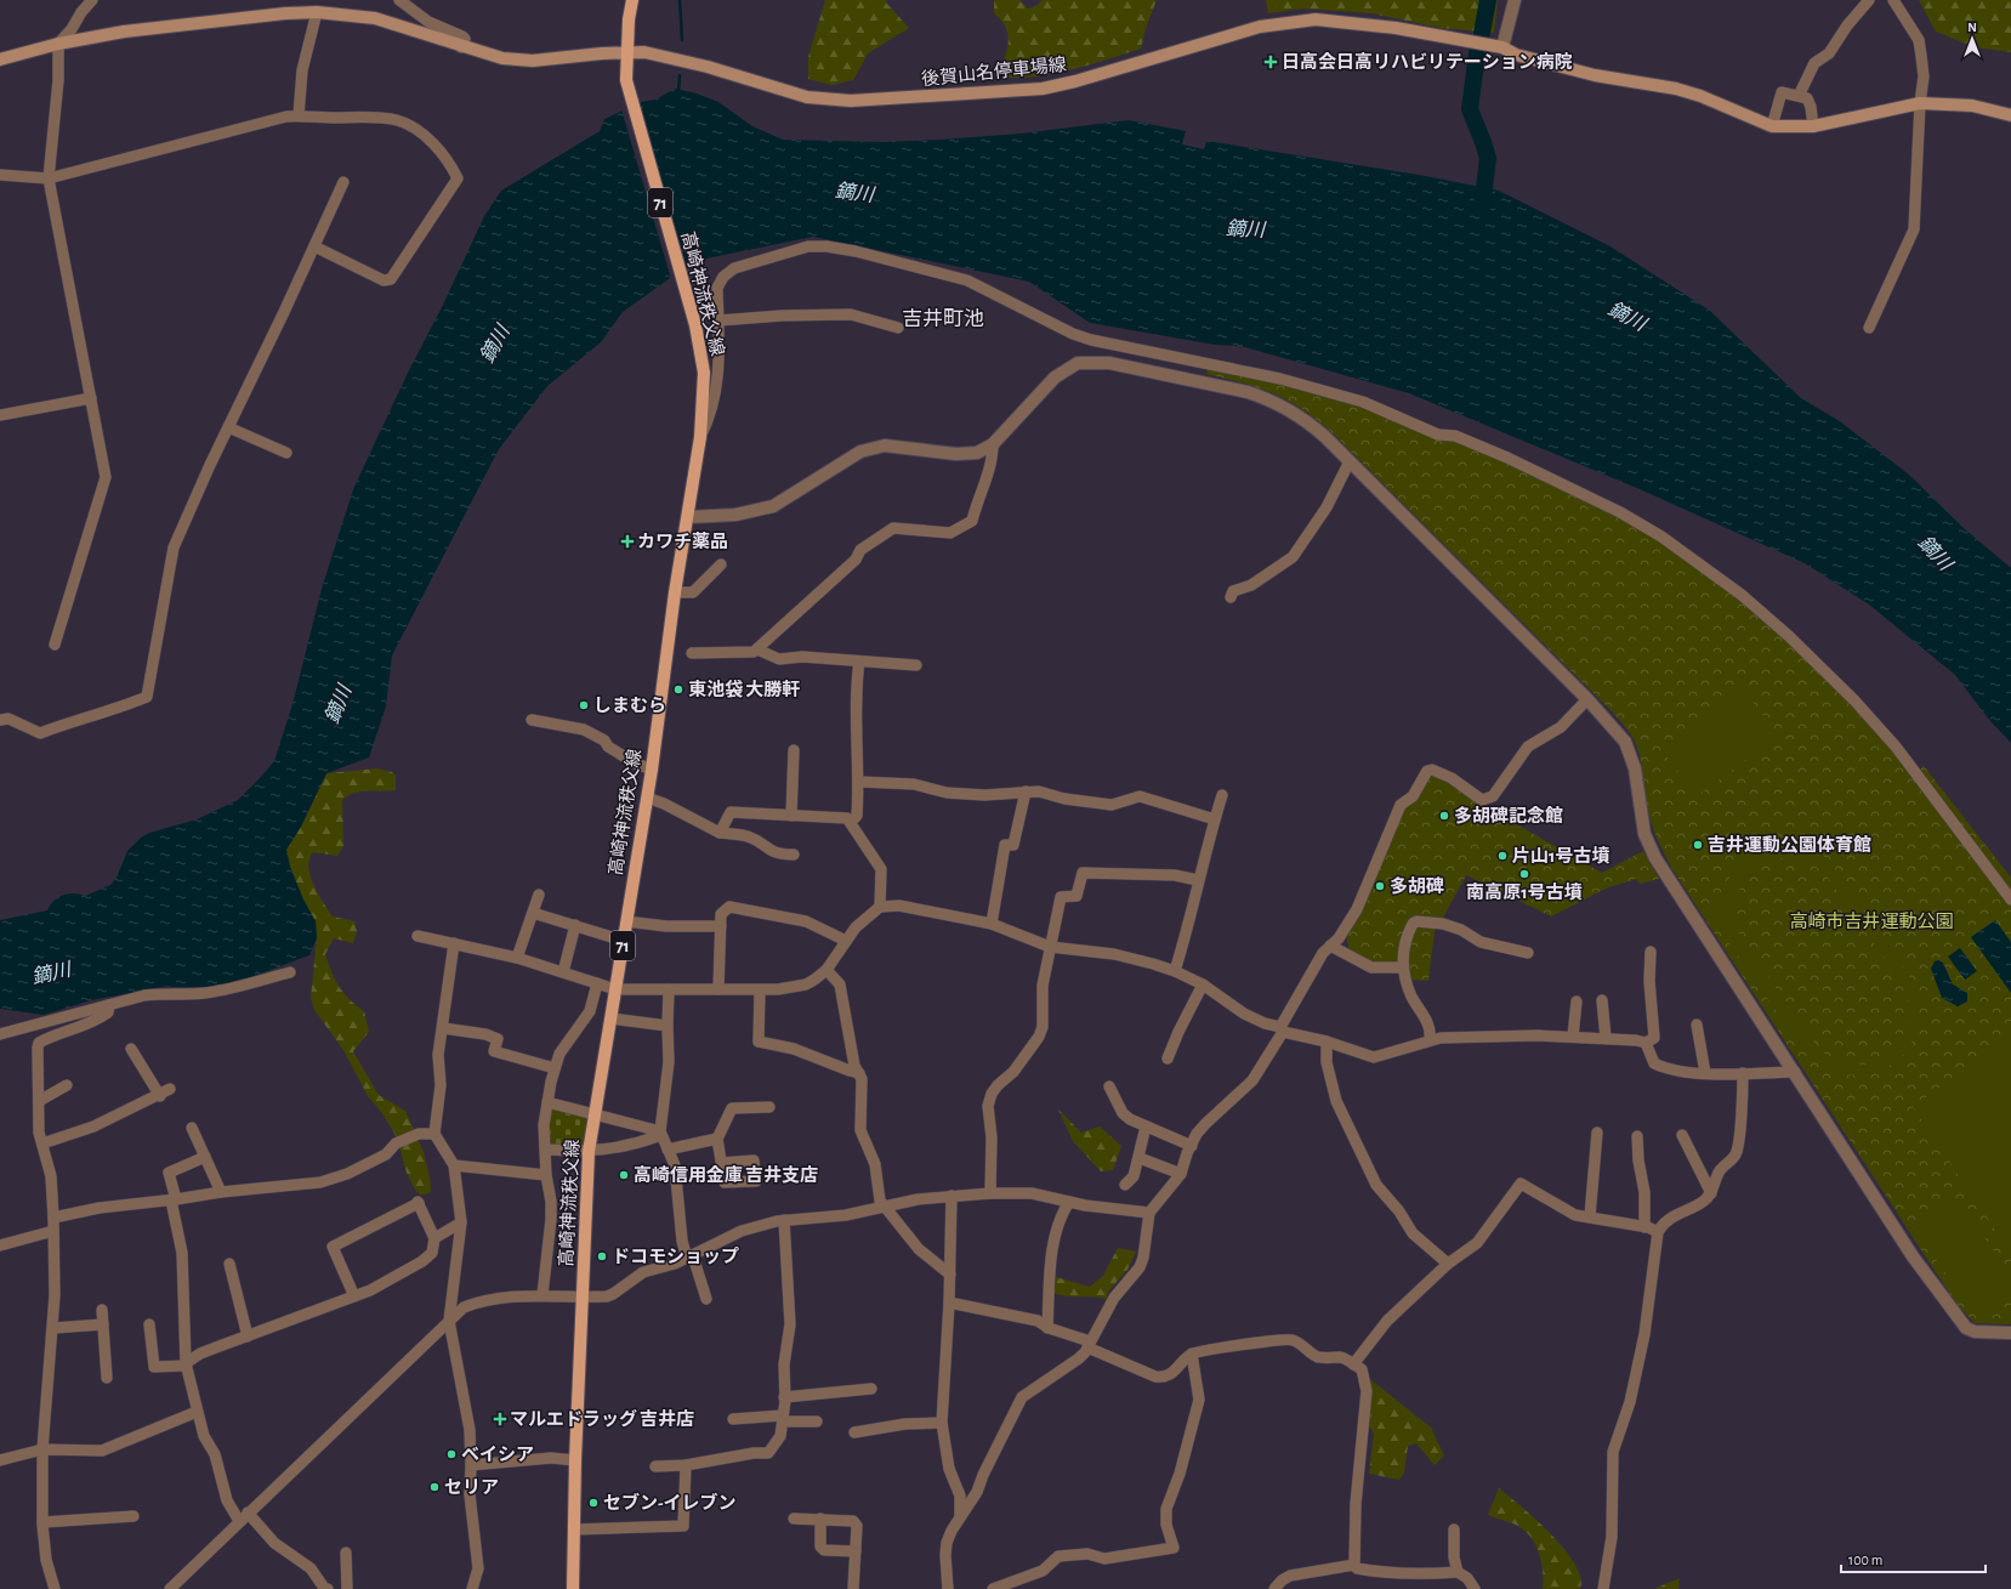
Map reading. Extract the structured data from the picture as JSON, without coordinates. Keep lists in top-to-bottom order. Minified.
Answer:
{"streets":{"main road":["後賀山名停車場線","71","高崎神流秩父線"]},"crossings":[["後賀山名停車場線","高崎神流秩父線"]],"districts":["吉井町池"],"water":["鏑川"],"parks":["高崎市吉井運動公園"],"places":{"health":["日高会日高リハビリテーション病院","カワチ薬品","マルエドラッグ 吉井店"],"other":["東池袋 大勝軒","しまむら","多胡碑記念館","吉井運動公園体育館","片山1号古墳","南高原1号古墳","多胡碑","高崎信用金庫 吉井支店","ドコモショップ","ベイシア","セリア","セブン-イレブン"]},"scale_bar":"100 m","north":"top"}
